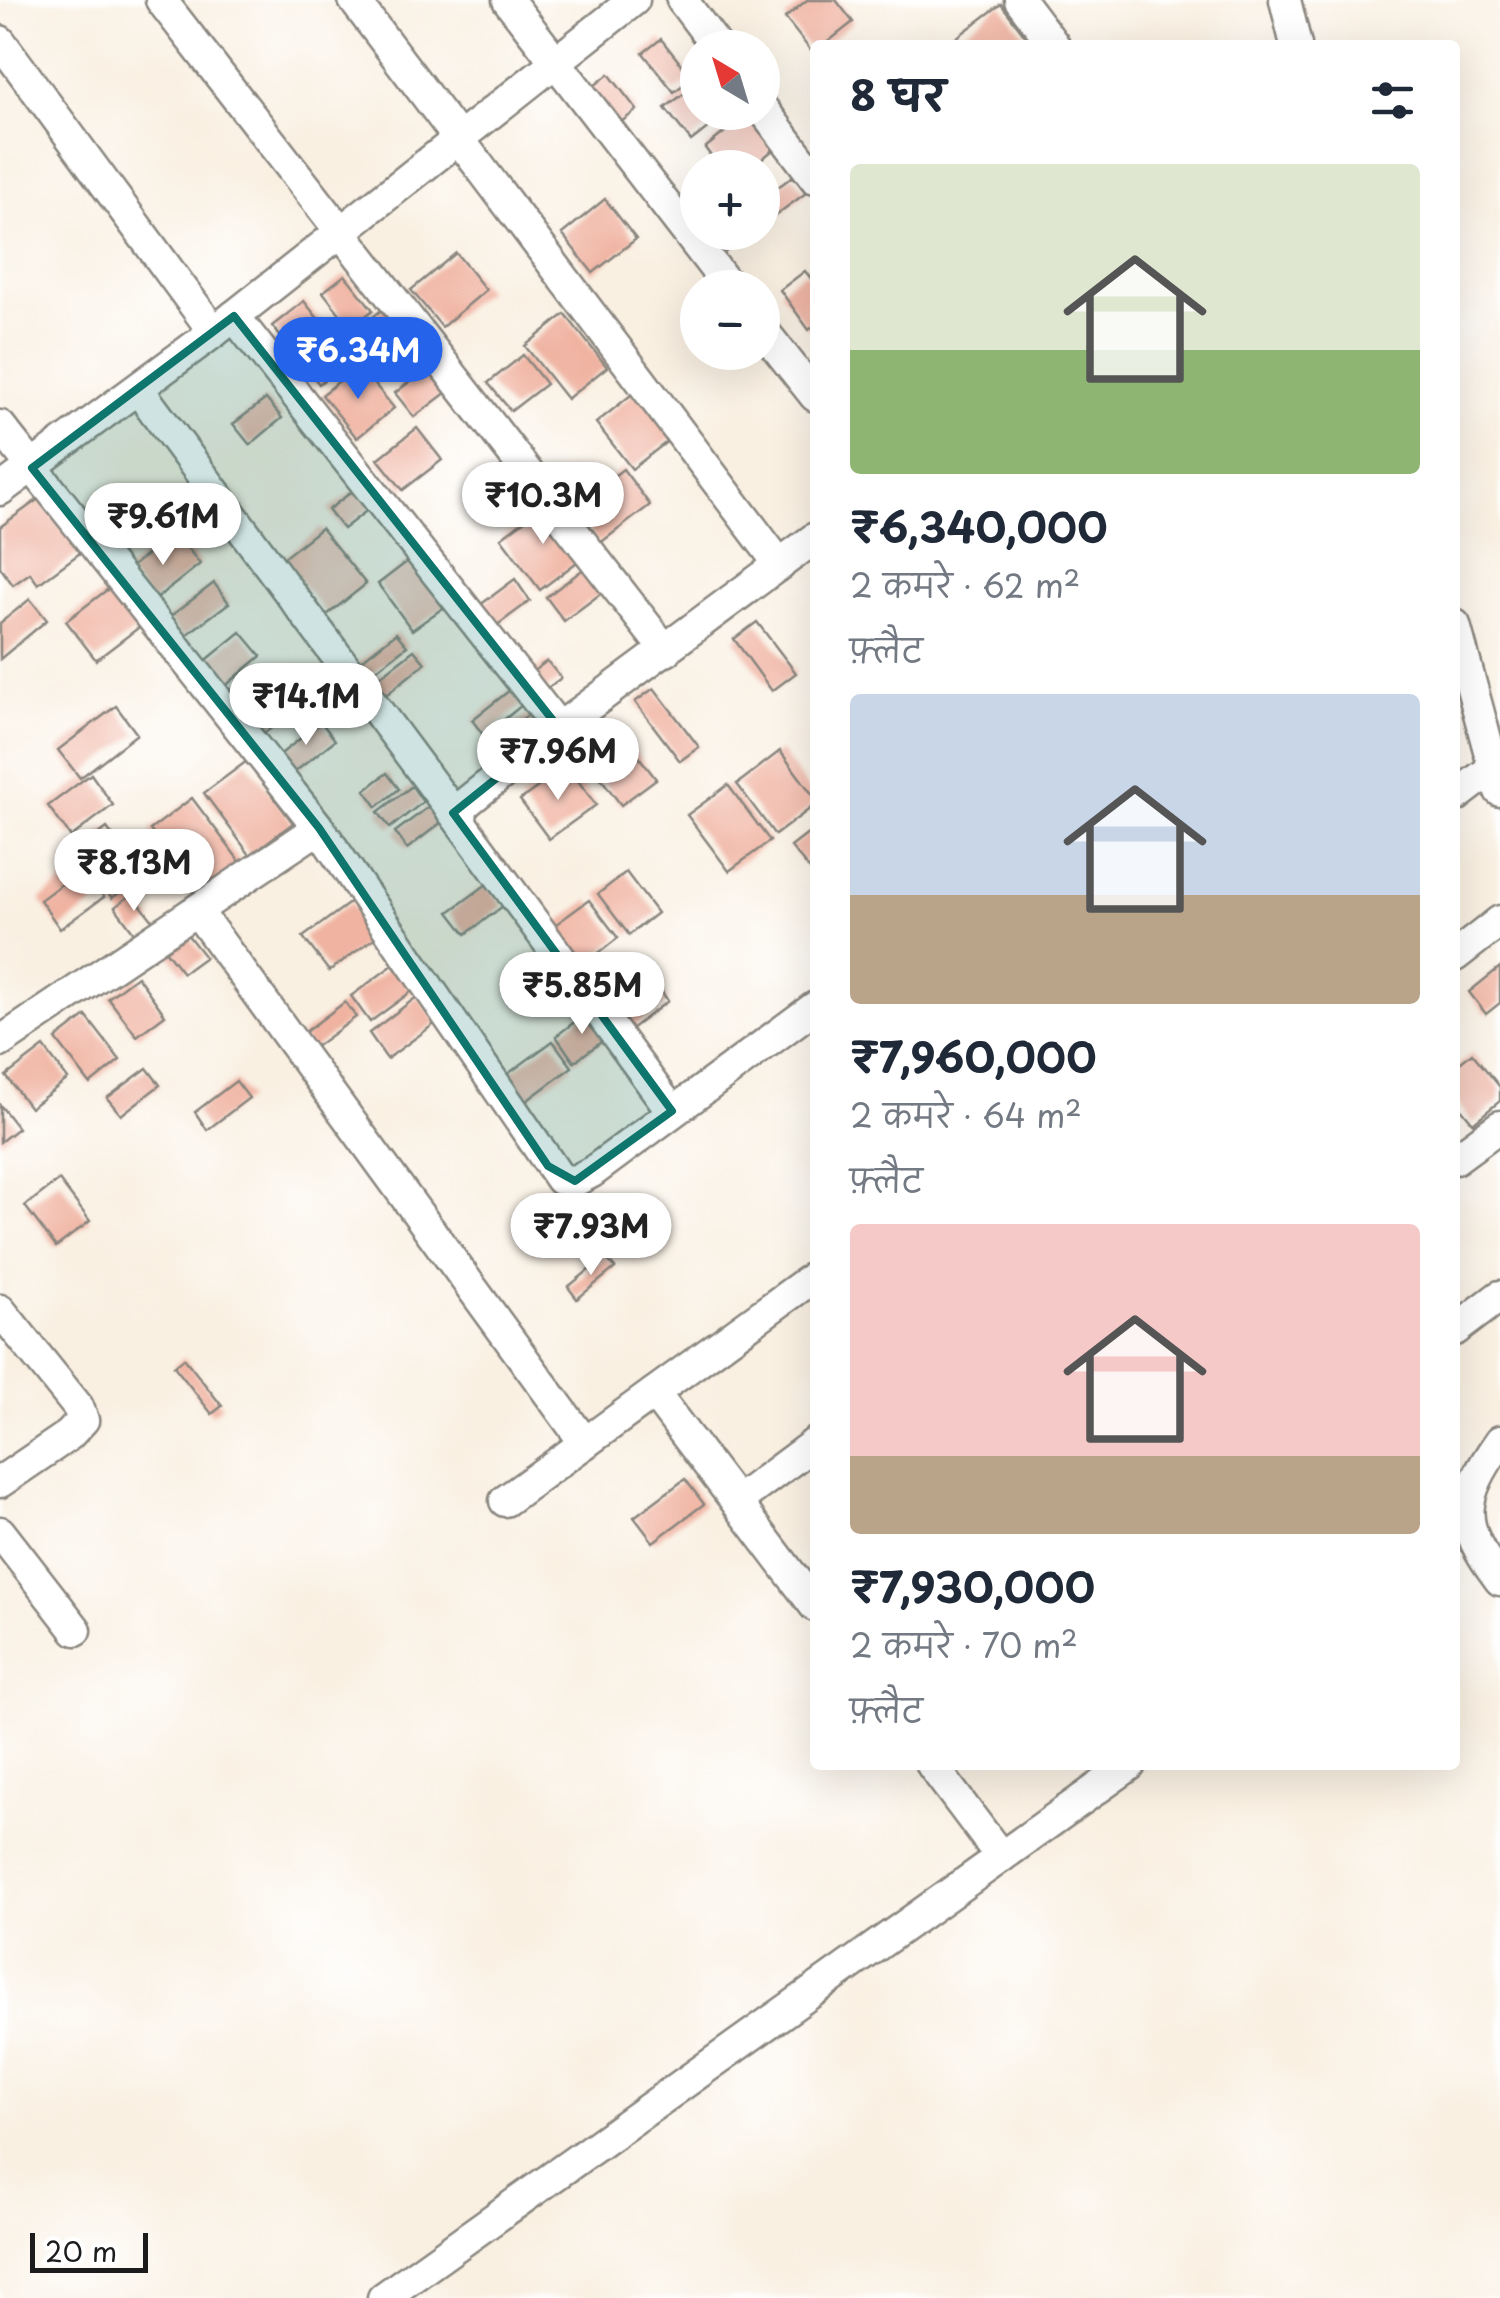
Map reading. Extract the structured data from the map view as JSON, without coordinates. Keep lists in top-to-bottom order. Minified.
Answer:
{"scale_bar":"20 m","north":"top left","page":{"map_buttons":["+","−"],"heading":"8 घर","list":[{"name":"₹6,340,000","note":"2 कमरे · 62 m² · फ़्लैट"},{"name":"₹7,960,000","note":"2 कमरे · 64 m² · फ़्लैट"},{"name":"₹7,930,000","note":"2 कमरे · 70 m² · फ़्लैट"}],"price":["₹6.34M","₹10.3M","₹9.61M","₹14.1M","₹7.96M","₹8.13M","₹5.85M","₹7.93M"],"scale":"20 m"}}
